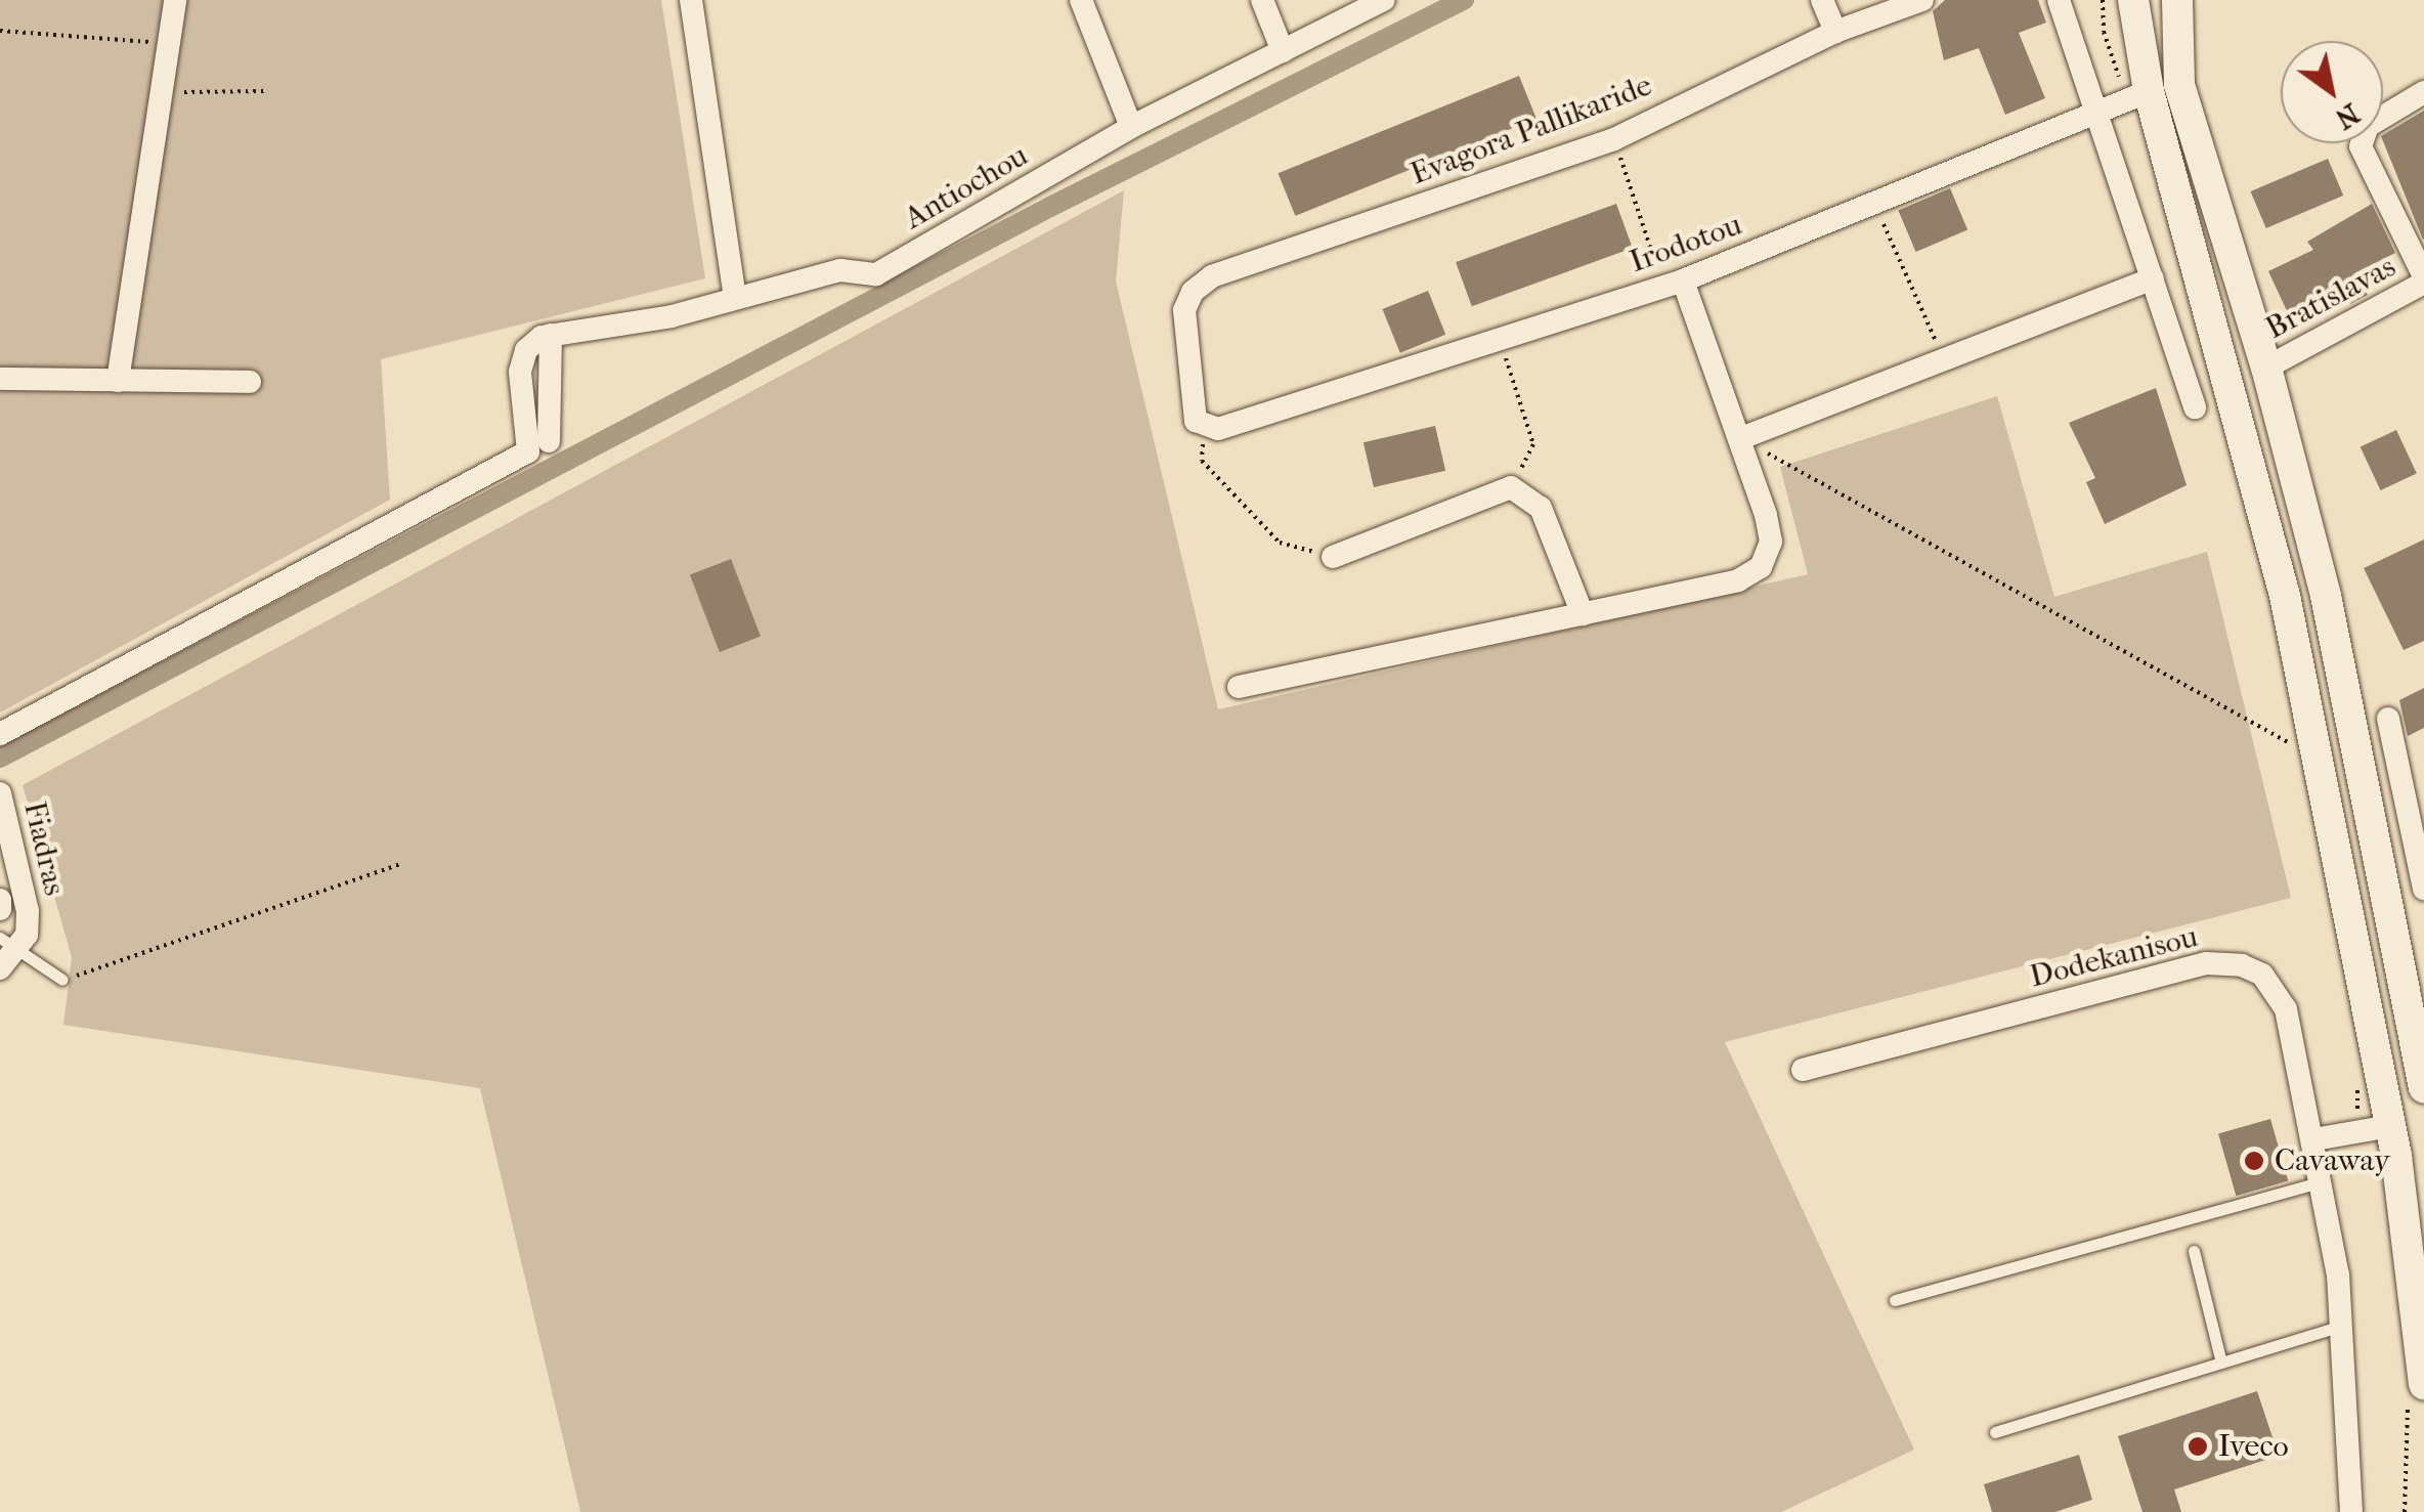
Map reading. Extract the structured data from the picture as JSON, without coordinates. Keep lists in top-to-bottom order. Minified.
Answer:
{"streets":{"street":["Evagora Pallikaride","Antiochou","Irodotou","Bratislavas","Fiadras","Dodekanisou"]},"crossings":[["Evagora Pallikaride","Irodotou"]],"places":["Cavaway","Iveco"],"north":"bottom right"}
